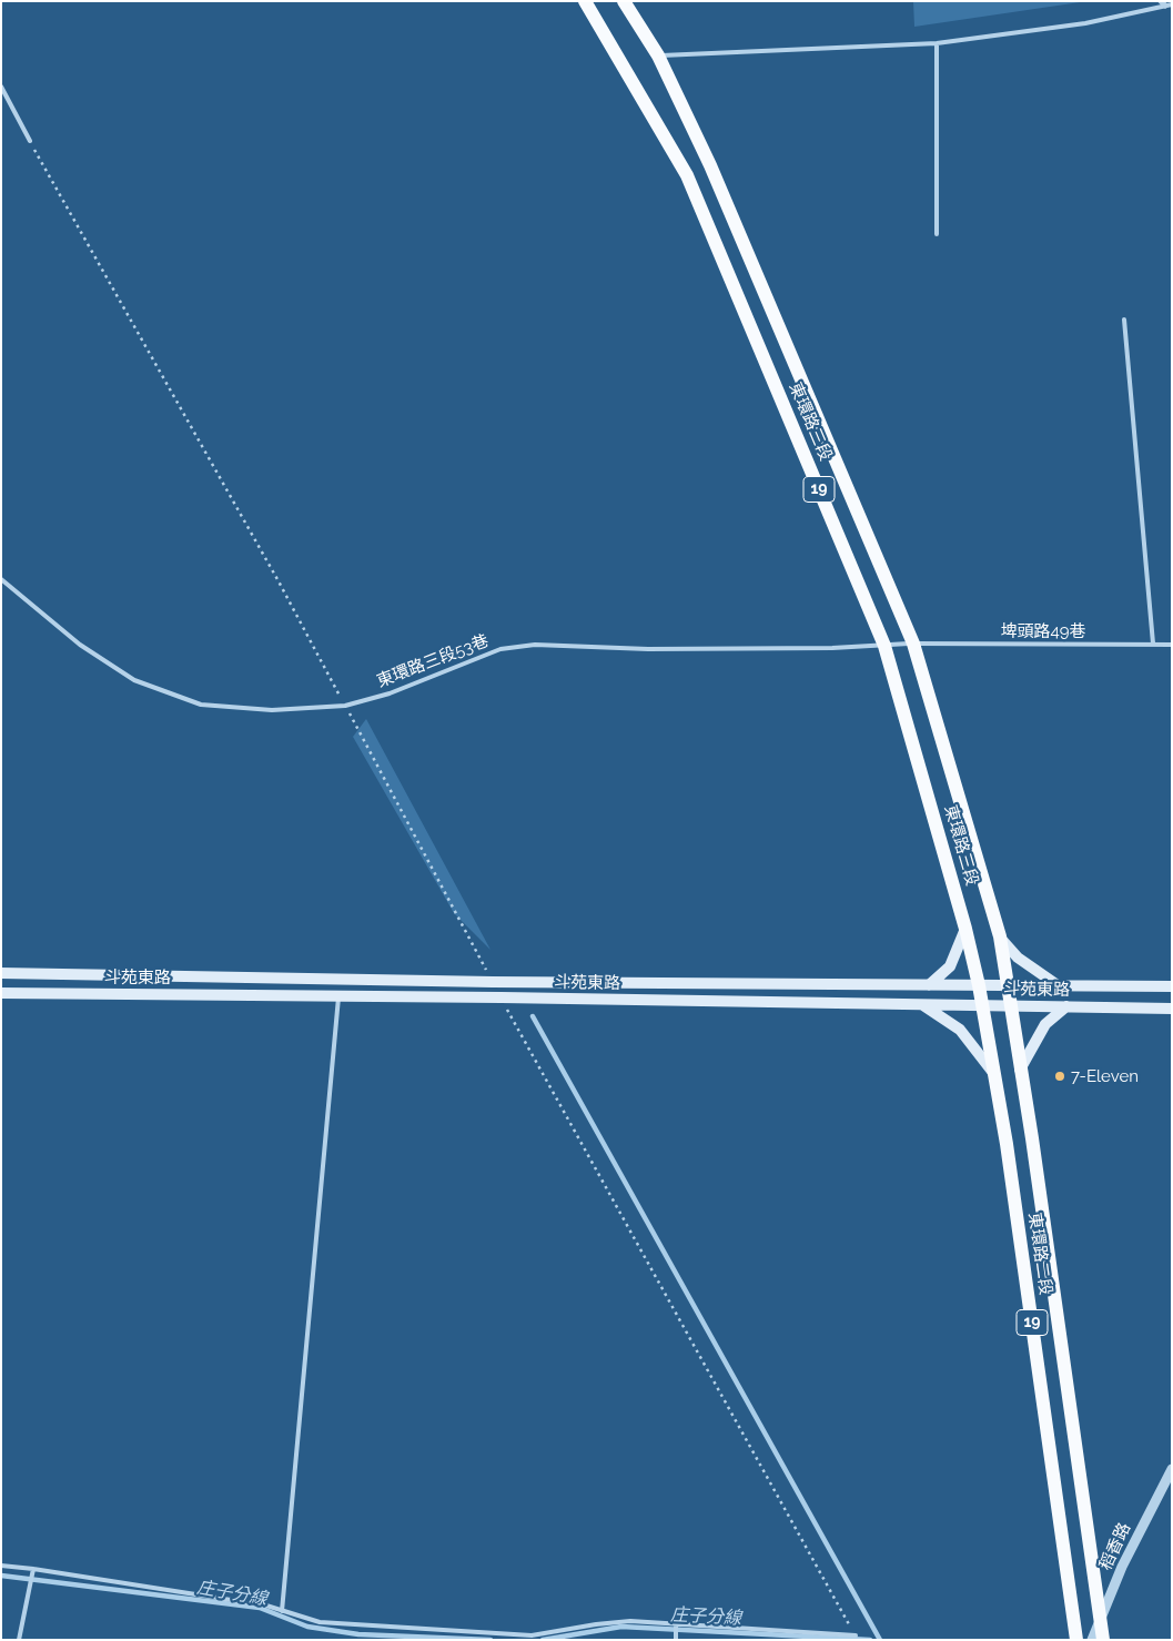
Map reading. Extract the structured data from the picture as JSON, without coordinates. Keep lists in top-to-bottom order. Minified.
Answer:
{"streets":{"main road":["東環路三段","19","斗苑東路","東環路二段"],"street":["稻香路"],"lane":["埤頭路49巷","東環路三段53巷"]},"crossings":[["東環路三段","埤頭路49巷"],["東環路三段","東環路三段53巷"],["東環路三段","斗苑東路"],["東環路三段","東環路二段"],["埤頭路49巷","東環路三段53巷"],["斗苑東路","東環路二段"],["東環路二段","稻香路"]],"water":["庄子分線"],"places":["7-Eleven"]}
